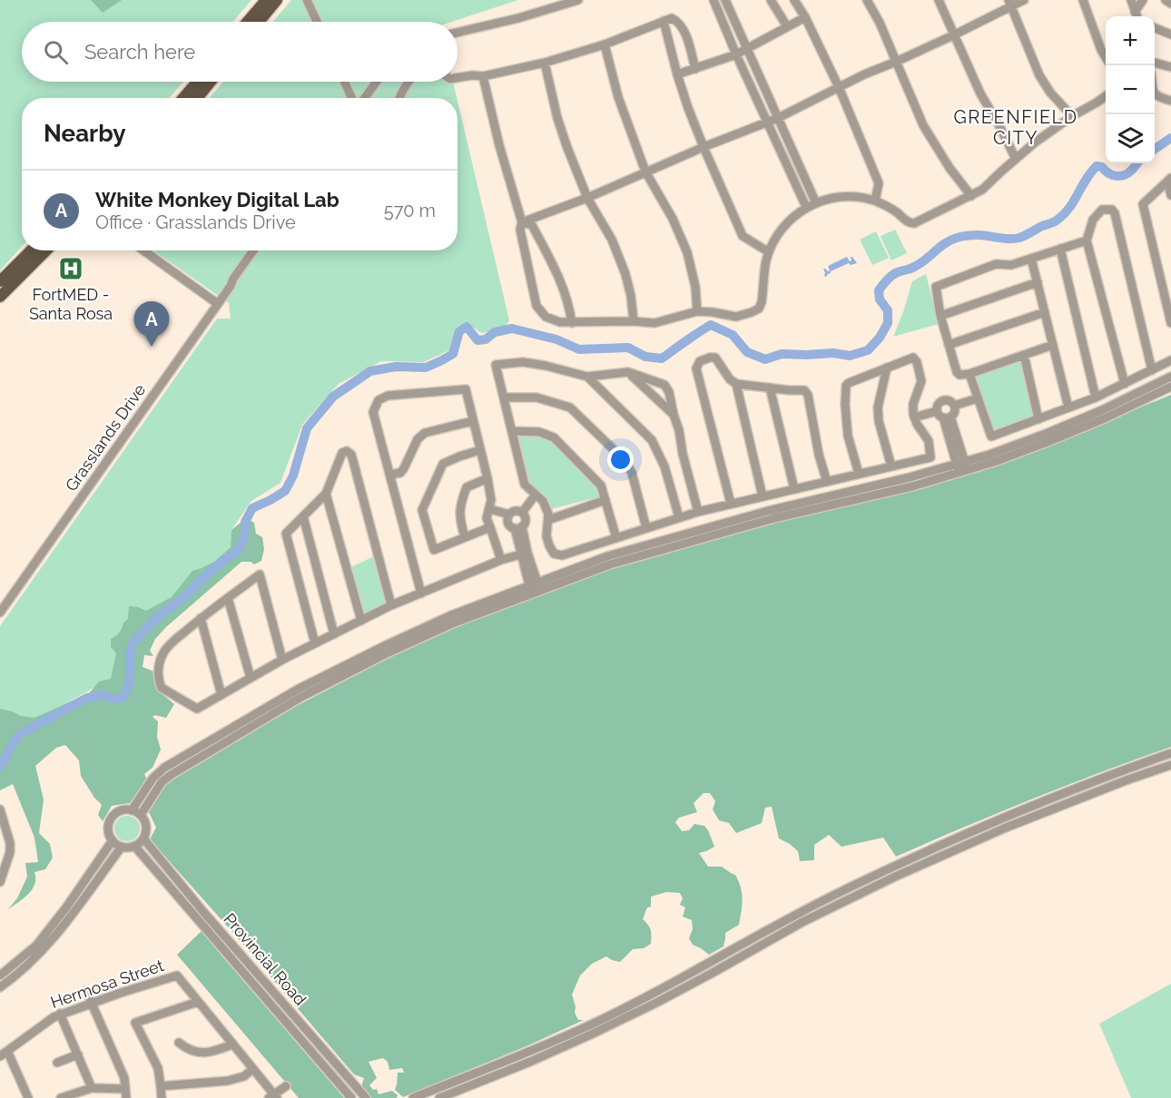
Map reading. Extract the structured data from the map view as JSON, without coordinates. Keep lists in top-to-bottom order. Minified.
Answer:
{"streets":{"street":["Grasslands Drive","Provincial Road","Hermosa Street"]},"districts":["GREENFIELD CITY"],"places":{"hospital":["FortMED - Santa Rosa"]},"page":{"map_buttons":["+","−"],"search":"Search here","heading":"Nearby","list":[{"mark":"A","name":"White Monkey Digital Lab","note":"Office · Grasslands Drive","value":"570 m"}],"pins":"A"}}
